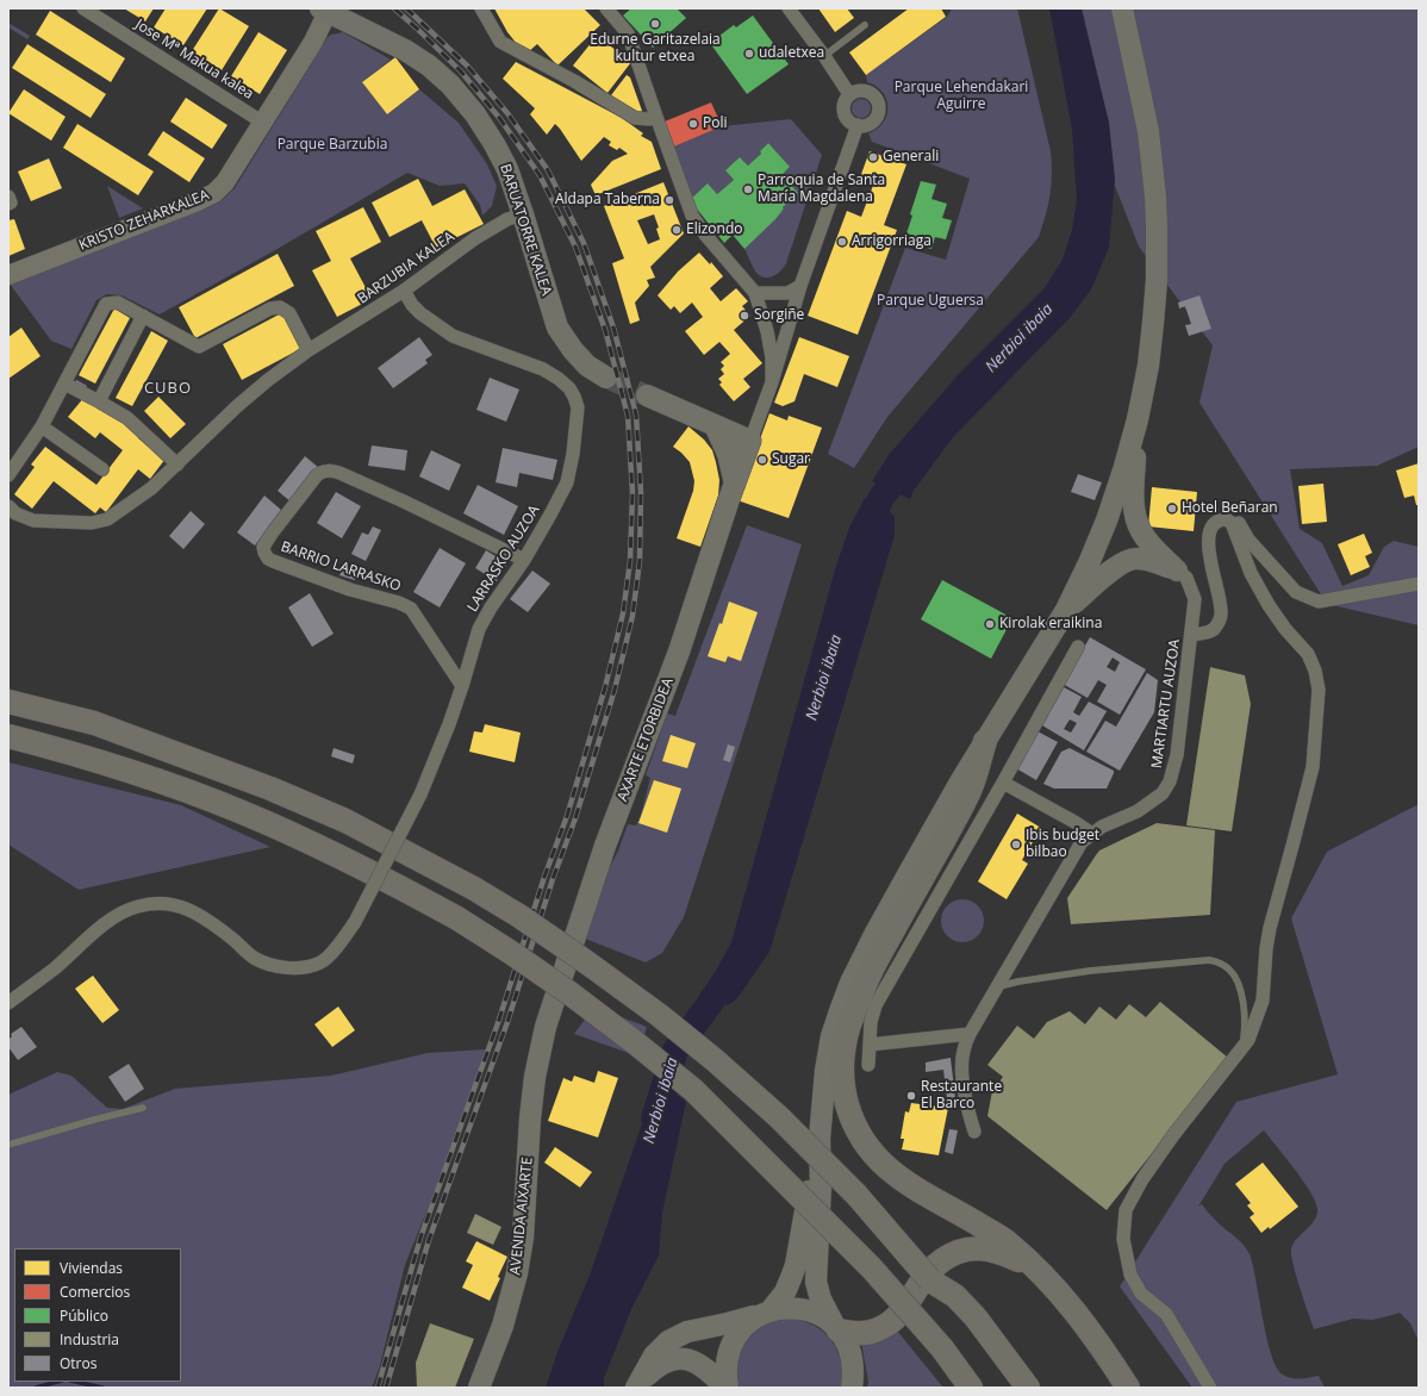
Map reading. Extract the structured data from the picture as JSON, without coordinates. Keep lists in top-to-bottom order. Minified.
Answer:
{"streets":{"main road":["BARUATORRE KALEA","AXARTE ETORBIDEA","AVENIDA AIXARTE"],"street":["Jose Mª Makua kalea","KRISTO ZEHARKALEA","BARZUBIA KALEA","LARRASKO AUZOA","BARRIO LARRASKO","MARTIARTU AUZOA"]},"crossings":[["Jose Mª Makua kalea","KRISTO ZEHARKALEA"],["KRISTO ZEHARKALEA","BARUATORRE KALEA"],["BARUATORRE KALEA","BARZUBIA KALEA"],["BARZUBIA KALEA","LARRASKO AUZOA"],["LARRASKO AUZOA","BARRIO LARRASKO"],["AXARTE ETORBIDEA","AVENIDA AIXARTE"]],"districts":["CUBO"],"water":["Nerbioi ibaia"],"parks":["Parque Lehendakari Aguirre","Parque Barzubia","Parque Uguersa"],"places":["Edurne Garitazelaia kultur etxea","udaletxea","Poli","Generali","Parroquia de Santa María Magdalena","Aldapa Taberna","Elizondo","Arrigorriaga","Sorgiñe","Sugar","Hotel Beñaran","Kirolak eraikina","Ibis budget bilbao","Restaurante El Barco"],"legend":["Viviendas","Comercios","Público","Industria","Otros"]}
